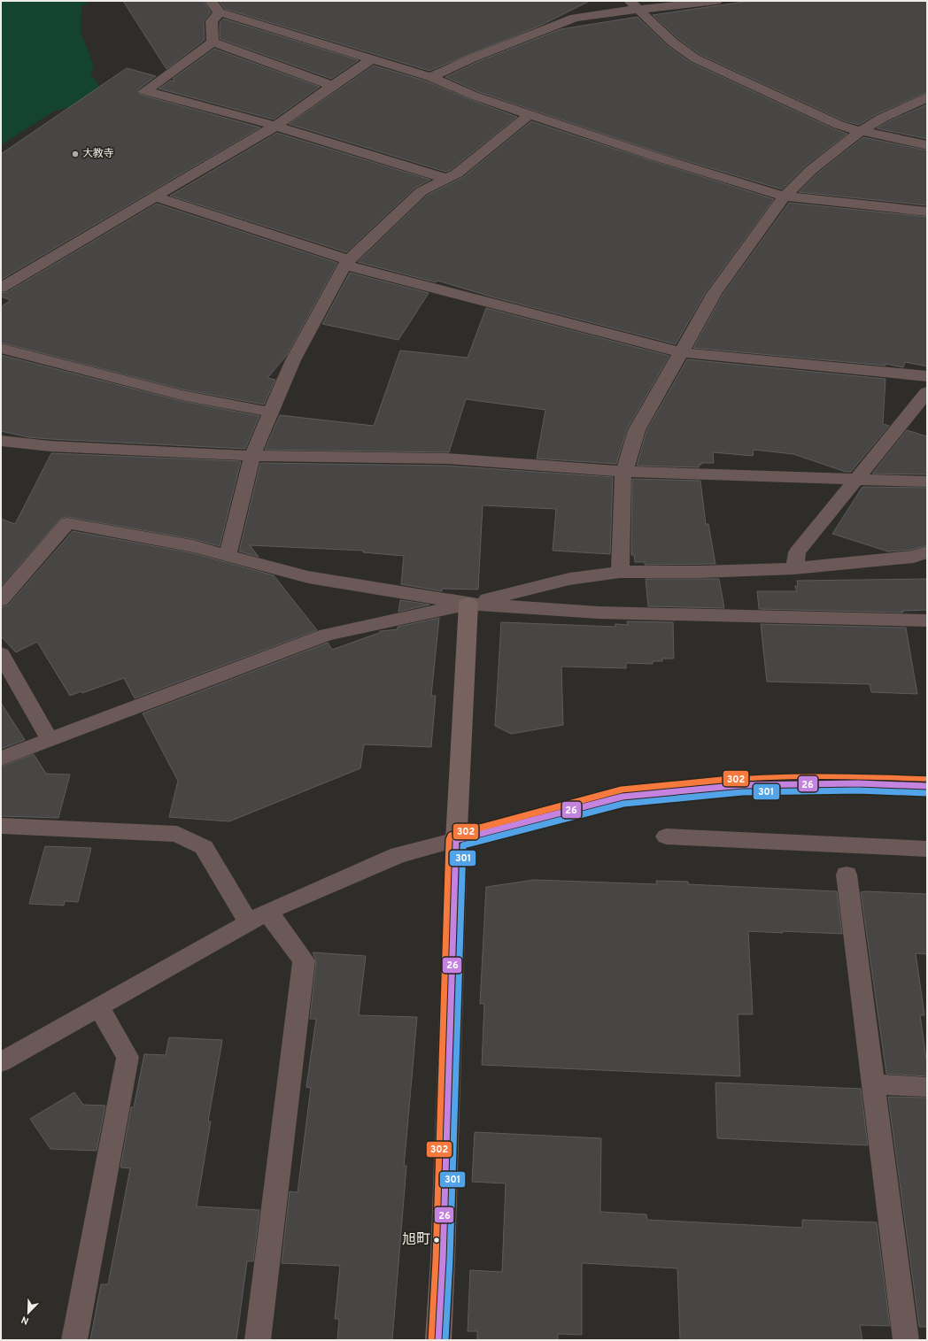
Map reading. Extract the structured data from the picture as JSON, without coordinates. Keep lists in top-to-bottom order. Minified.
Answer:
{"places":["大教寺","旭町"],"lines":["transit line 302","transit line 26","transit line 301"],"north":"bottom left"}
